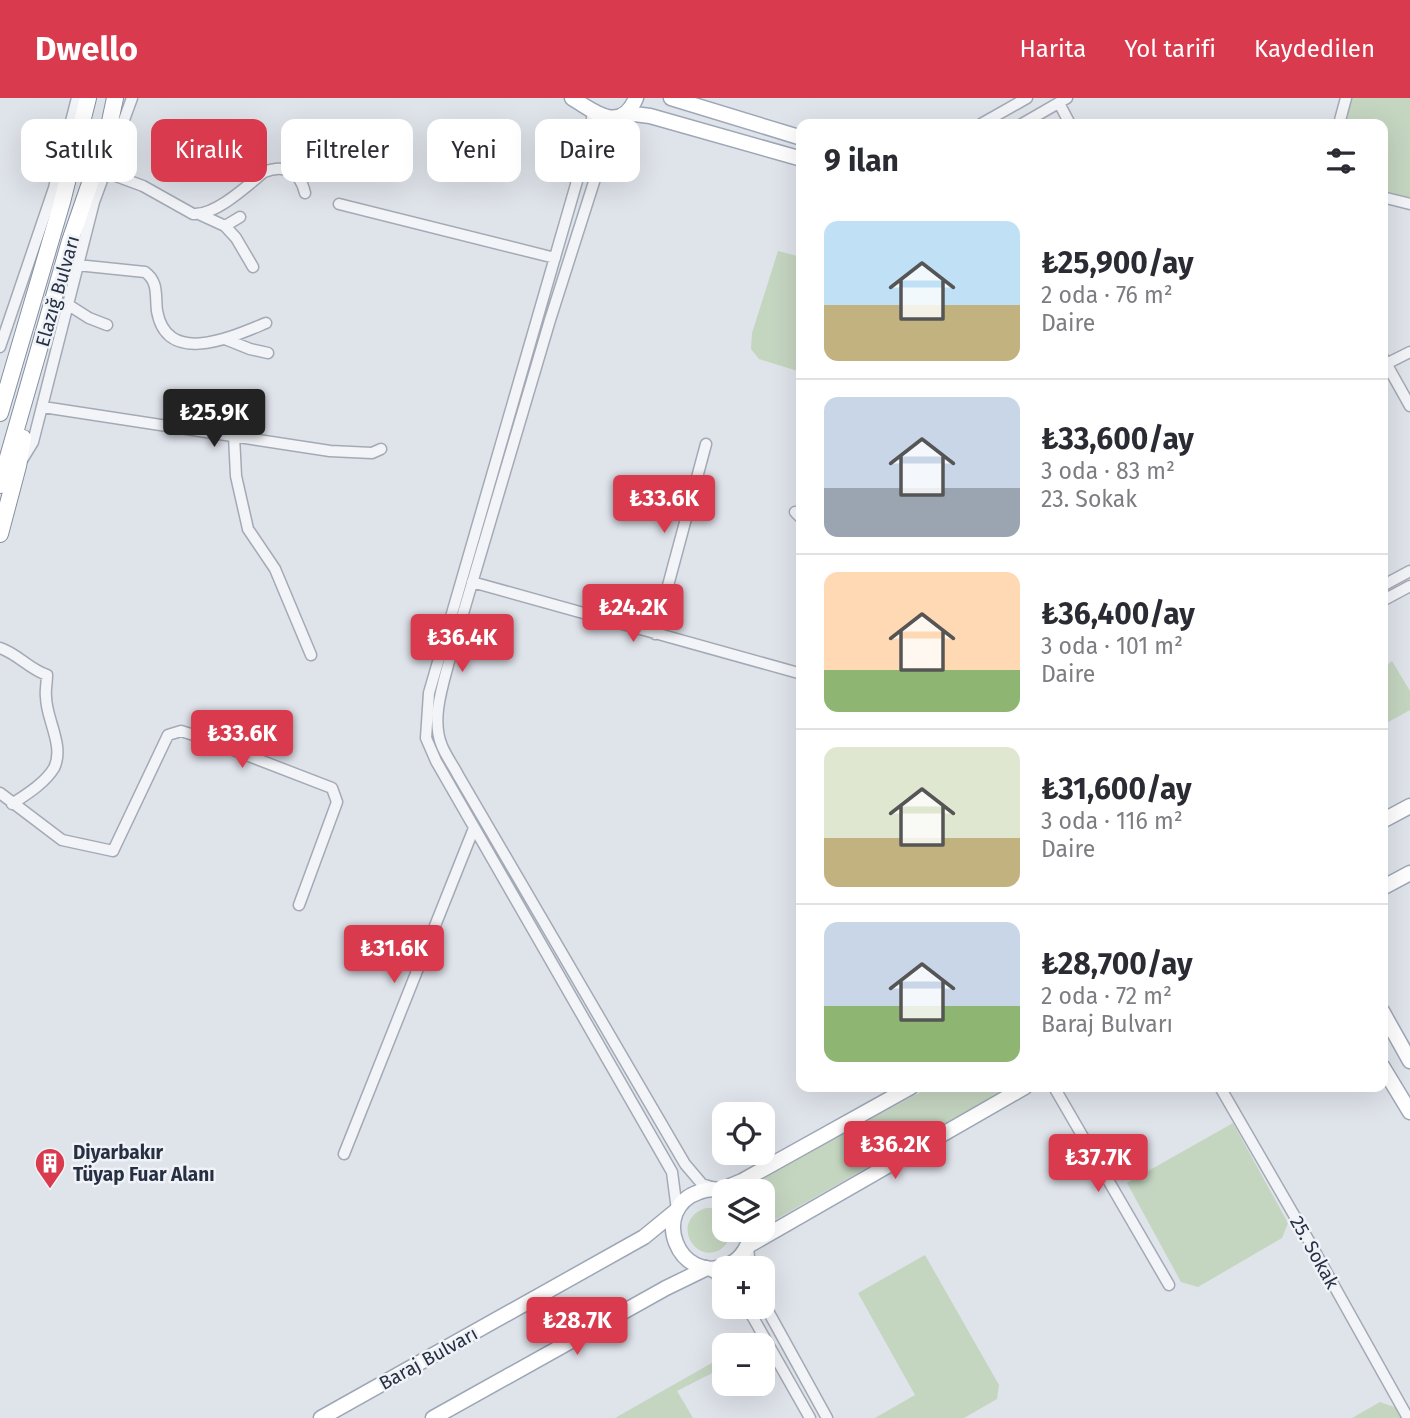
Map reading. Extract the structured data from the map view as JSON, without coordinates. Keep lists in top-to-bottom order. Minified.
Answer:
{"streets":{"highway":["Elazığ Bulvarı"],"main road":["Baraj Bulvarı"],"street":["25. Sokak"]},"places":{"building":["Diyarbakır Tüyap Fuar Alanı"]},"page":{"header":"Dwello","nav":["Harita","Yol tarifi","Kaydedilen"],"chip":["Satılık","Kiralık","Filtreler","Yeni","Daire"],"heading":"9 ilan","list":[{"name":"₺25,900/ay","note":"2 oda · 76 m² · Daire"},{"name":"₺33,600/ay","note":"3 oda · 83 m² · 23. Sokak"},{"name":"₺36,400/ay","note":"3 oda · 101 m² · Daire"},{"name":"₺31,600/ay","note":"3 oda · 116 m² · Daire"},{"name":"₺28,700/ay","note":"2 oda · 72 m² · Baraj Bulvarı"}],"price":["₺25.9K","₺33.6K","₺24.2K","₺36.4K","₺33.6K","₺31.6K","₺36.2K","₺37.7K","₺28.7K"],"map_buttons":["+","−"]}}
